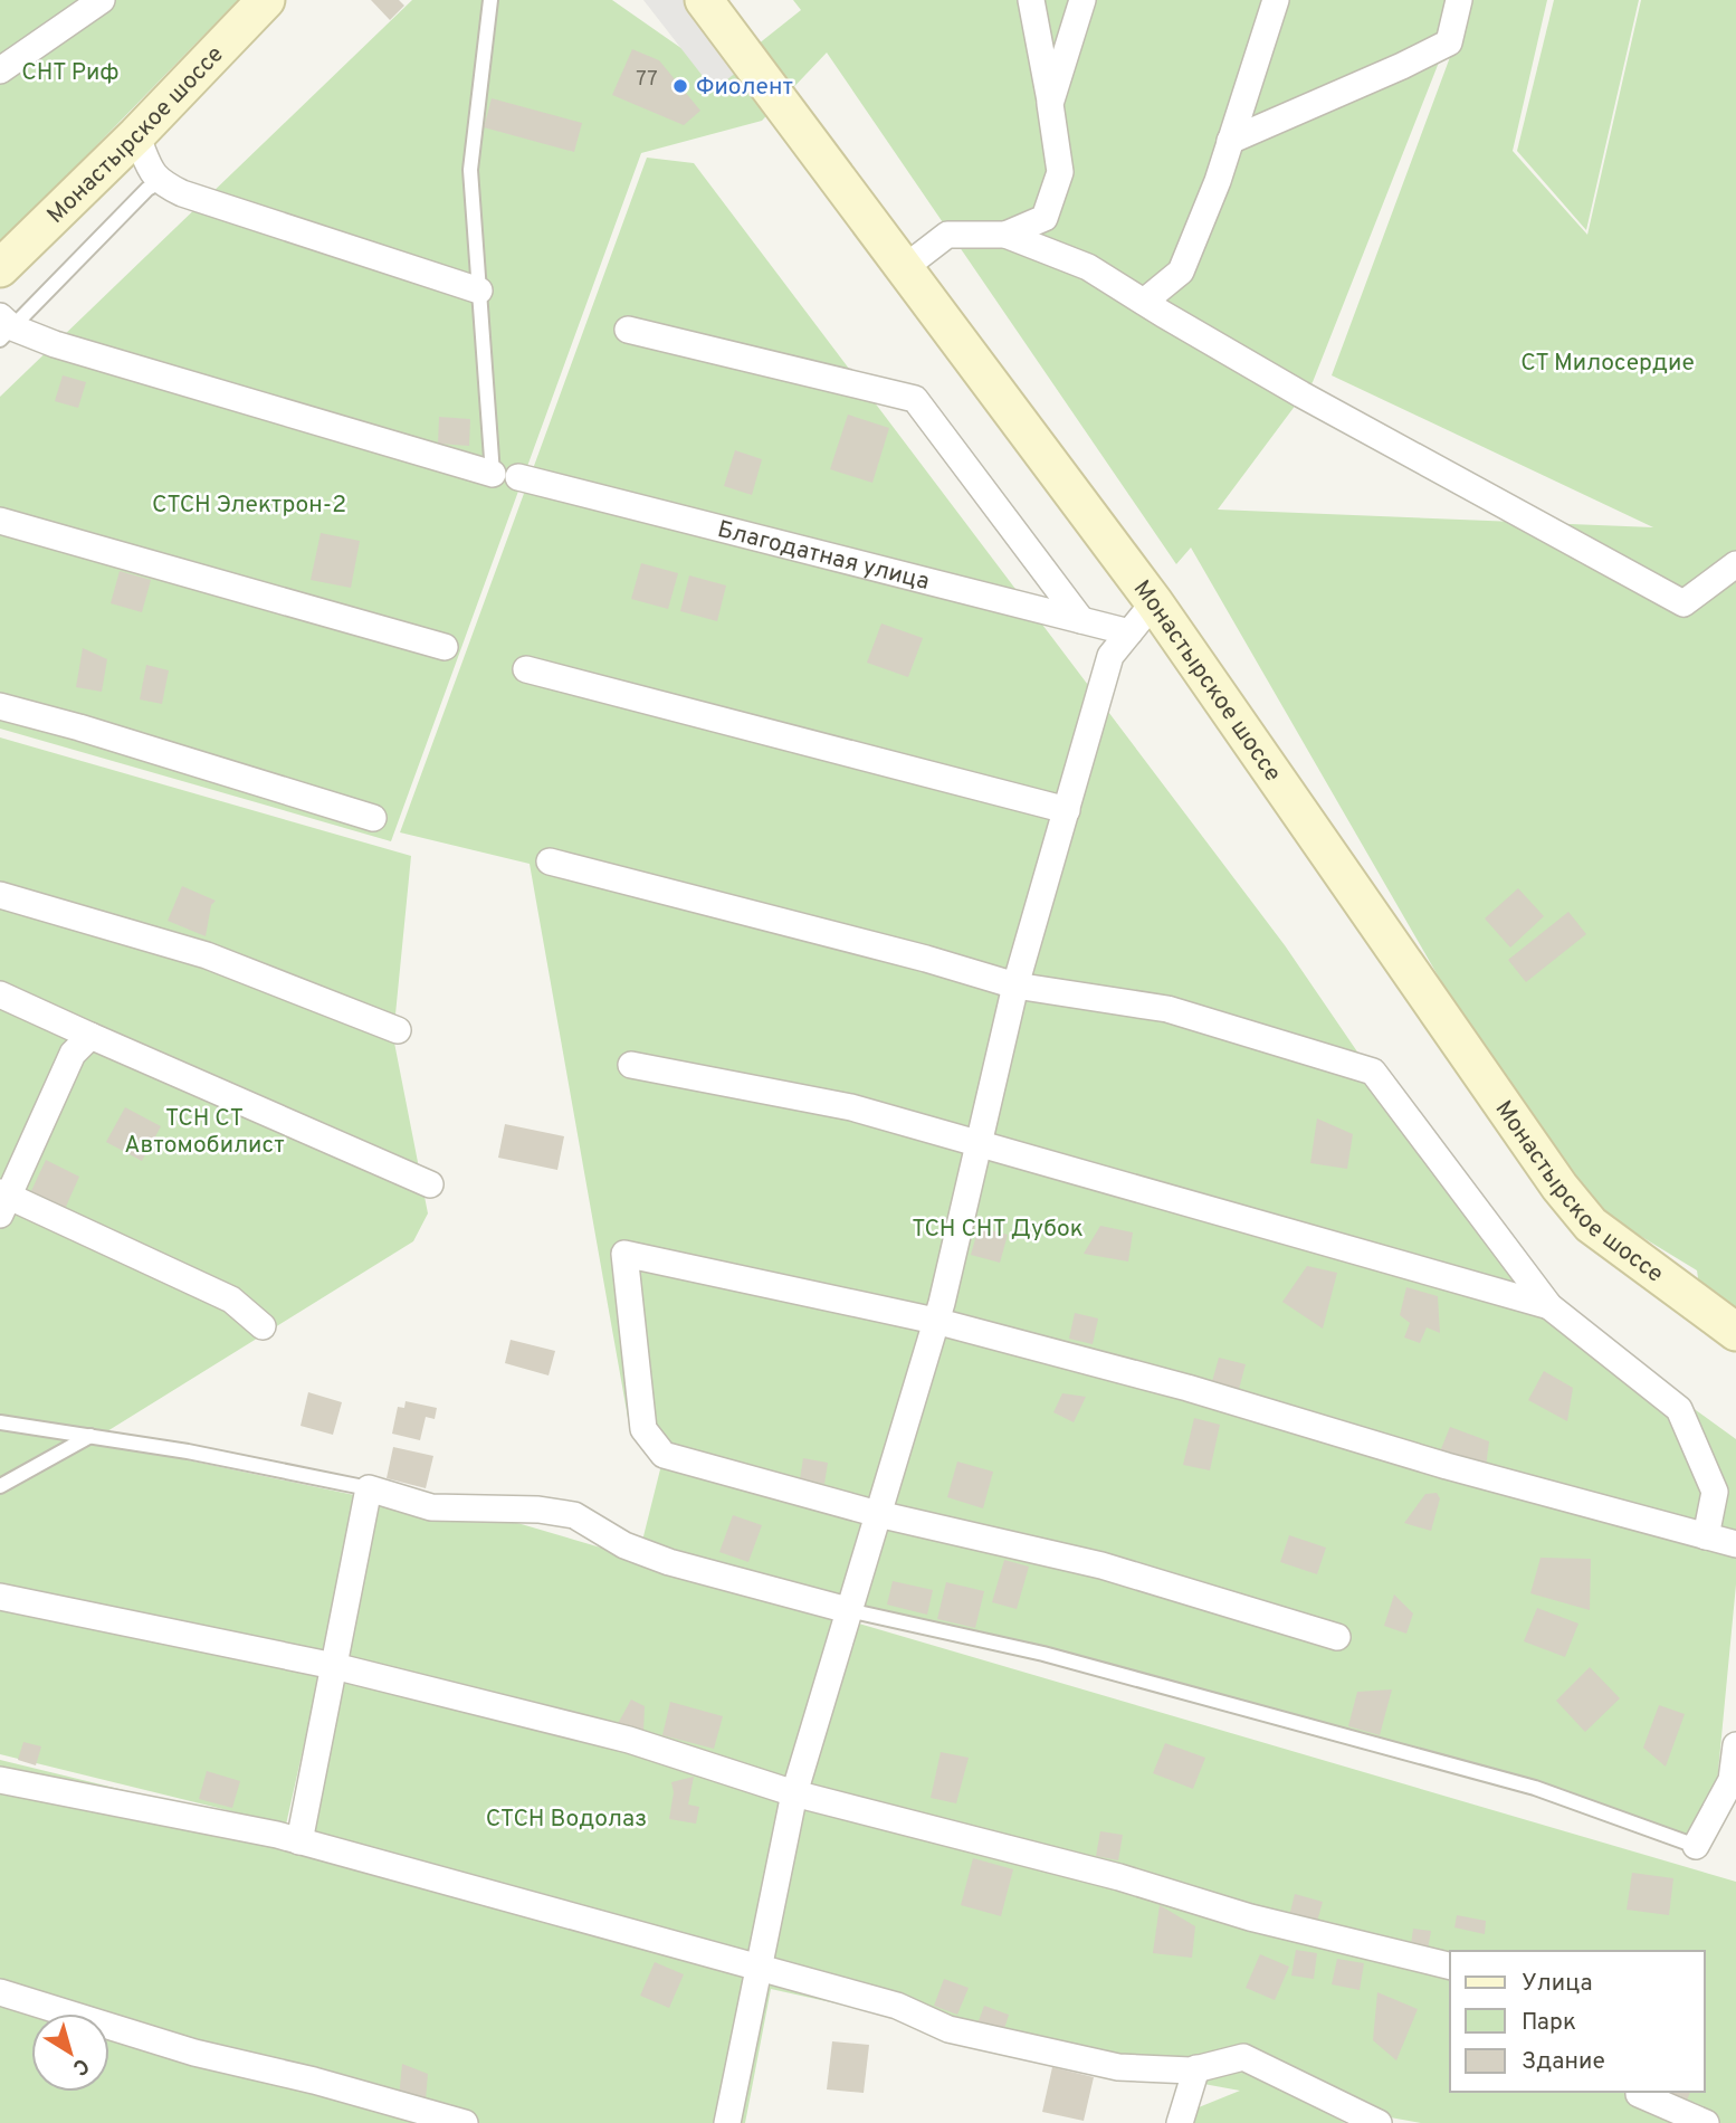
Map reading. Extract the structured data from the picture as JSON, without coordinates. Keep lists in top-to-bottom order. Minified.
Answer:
{"streets":{"main road":["Монастырское шоссе"],"street":["Благодатная улица"]},"parks":["СНТ Риф","СТ Милосердие","СТСН Электрон-2","ТСН СТ Автомобилист","ТСН СНТ Дубок","СТСН Водолаз"],"places":["Фиолент"],"house_numbers":["77"],"legend":["Улица","Парк","Здание"],"north":"bottom right"}
